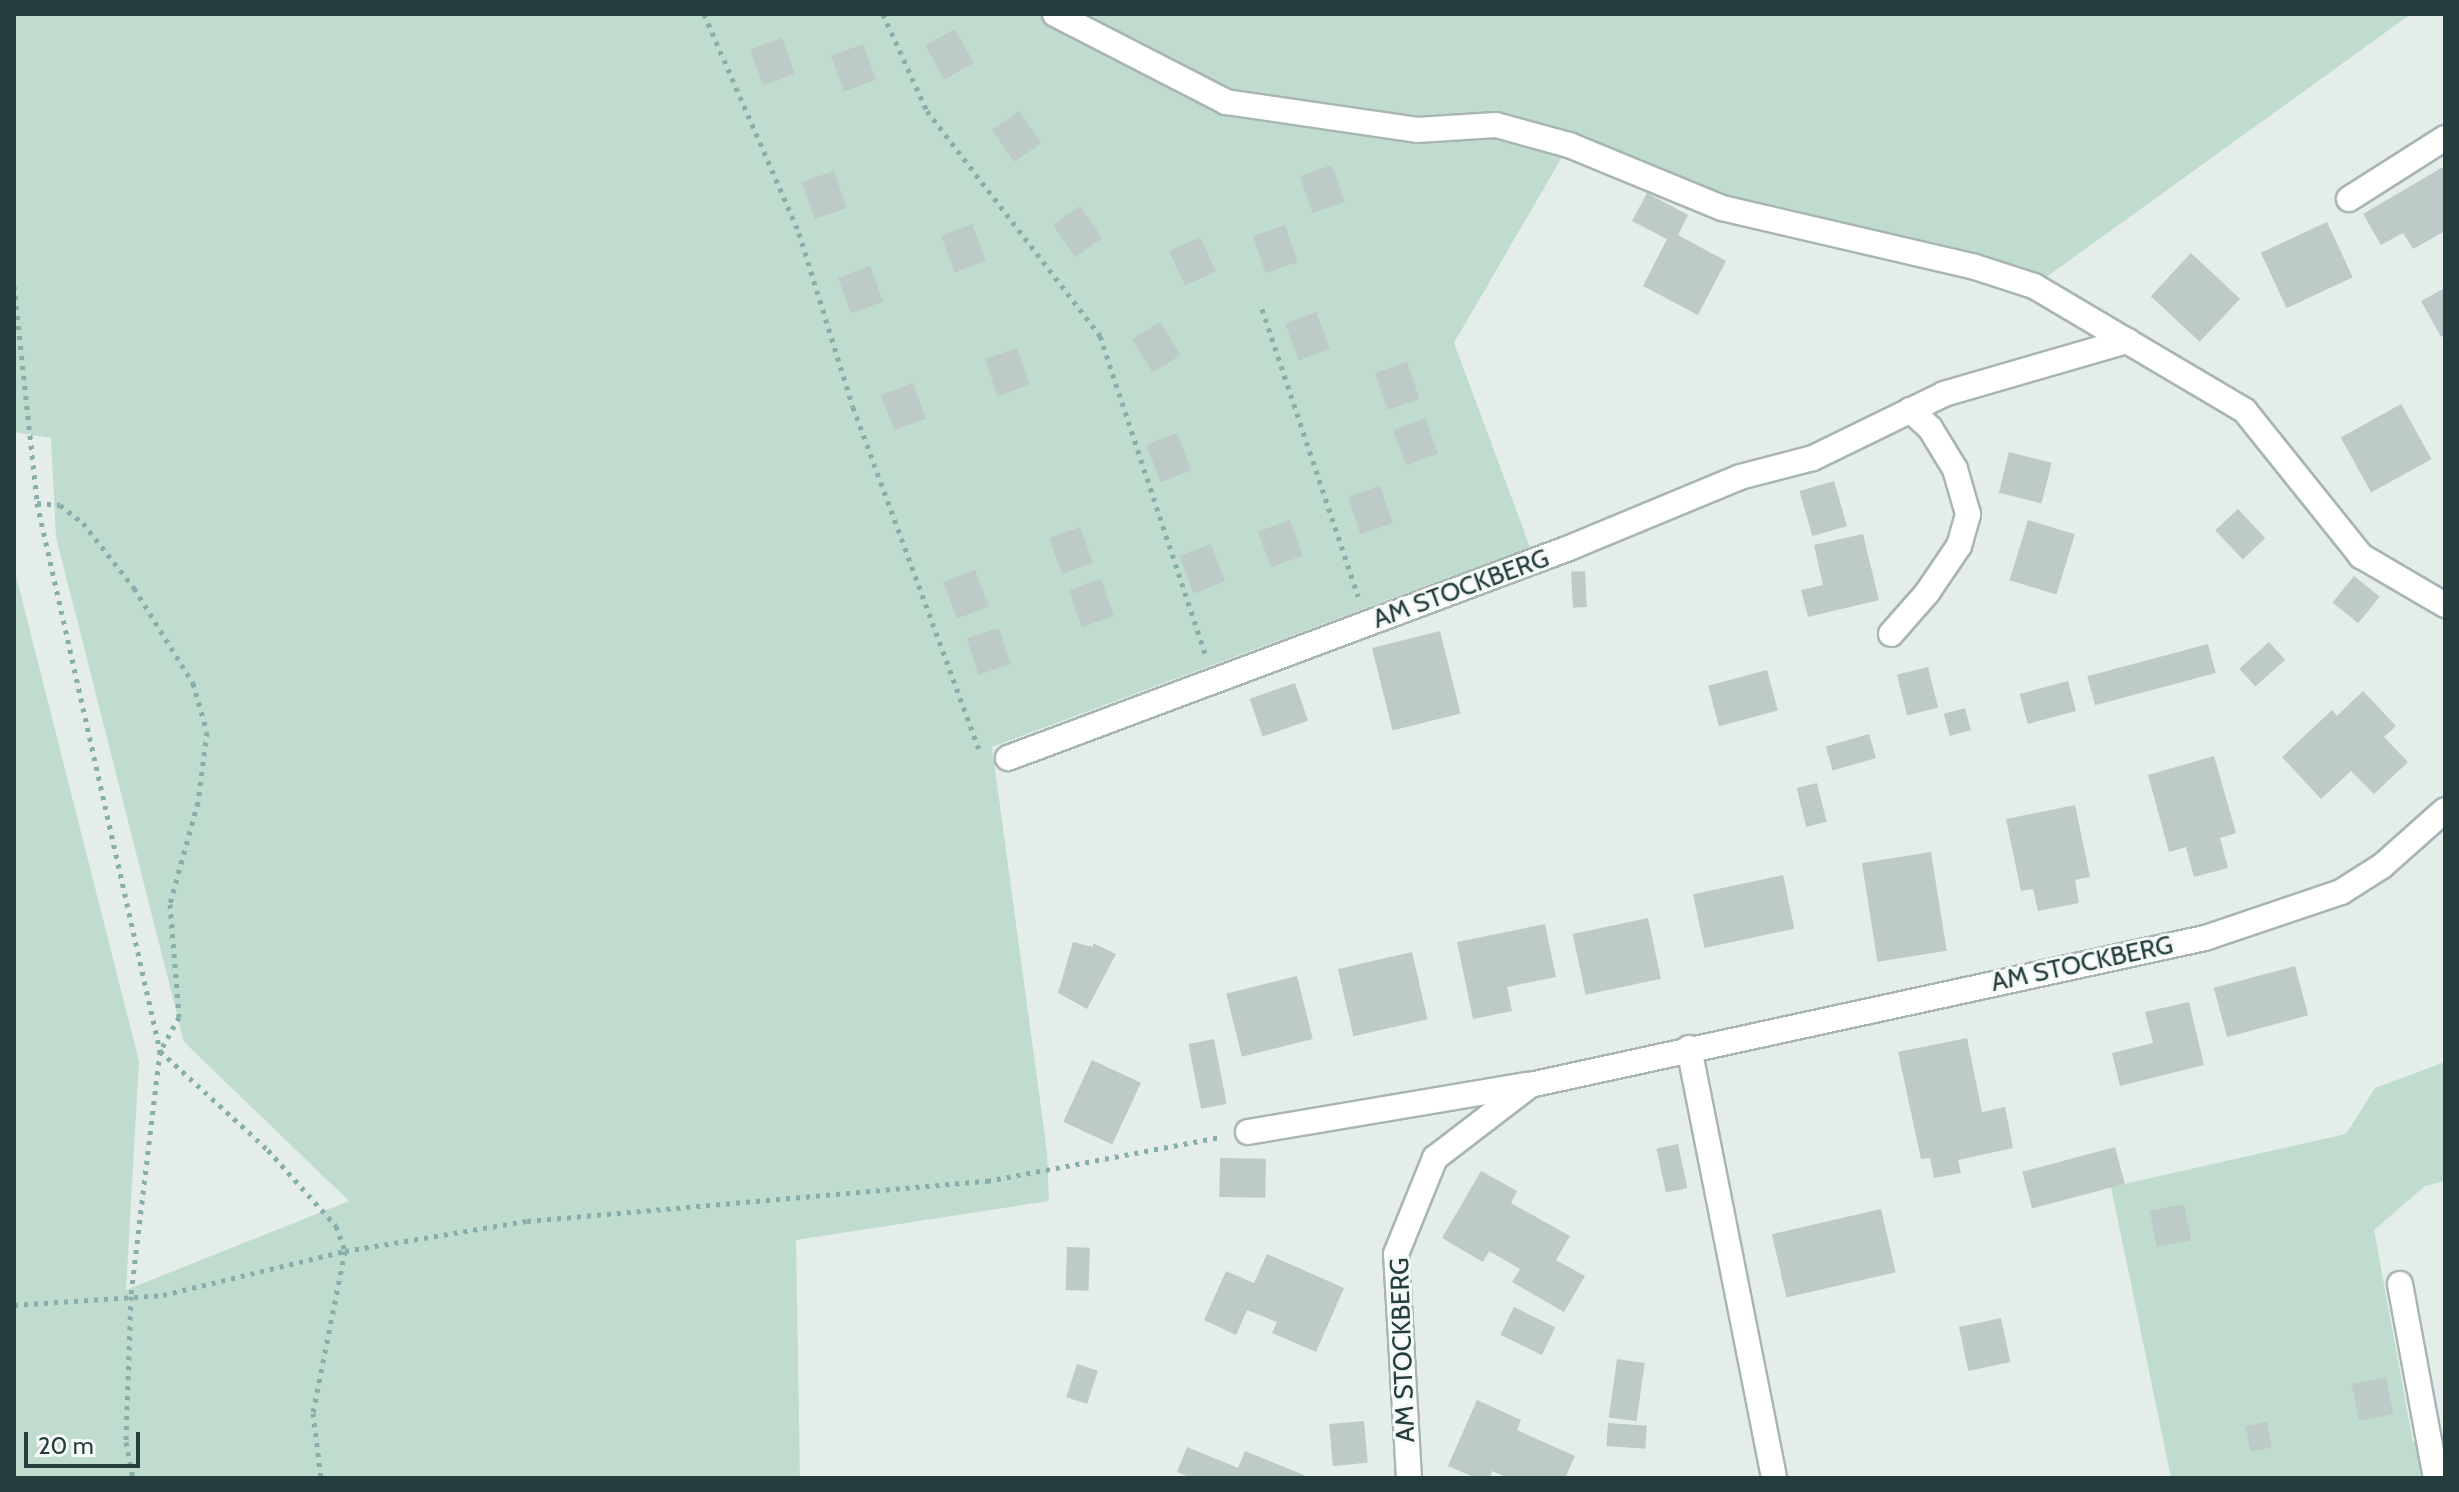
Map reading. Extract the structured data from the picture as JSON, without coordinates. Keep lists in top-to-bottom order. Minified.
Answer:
{"streets":{"street":["AM STOCKBERG"]},"scale_bar":"20 m"}
